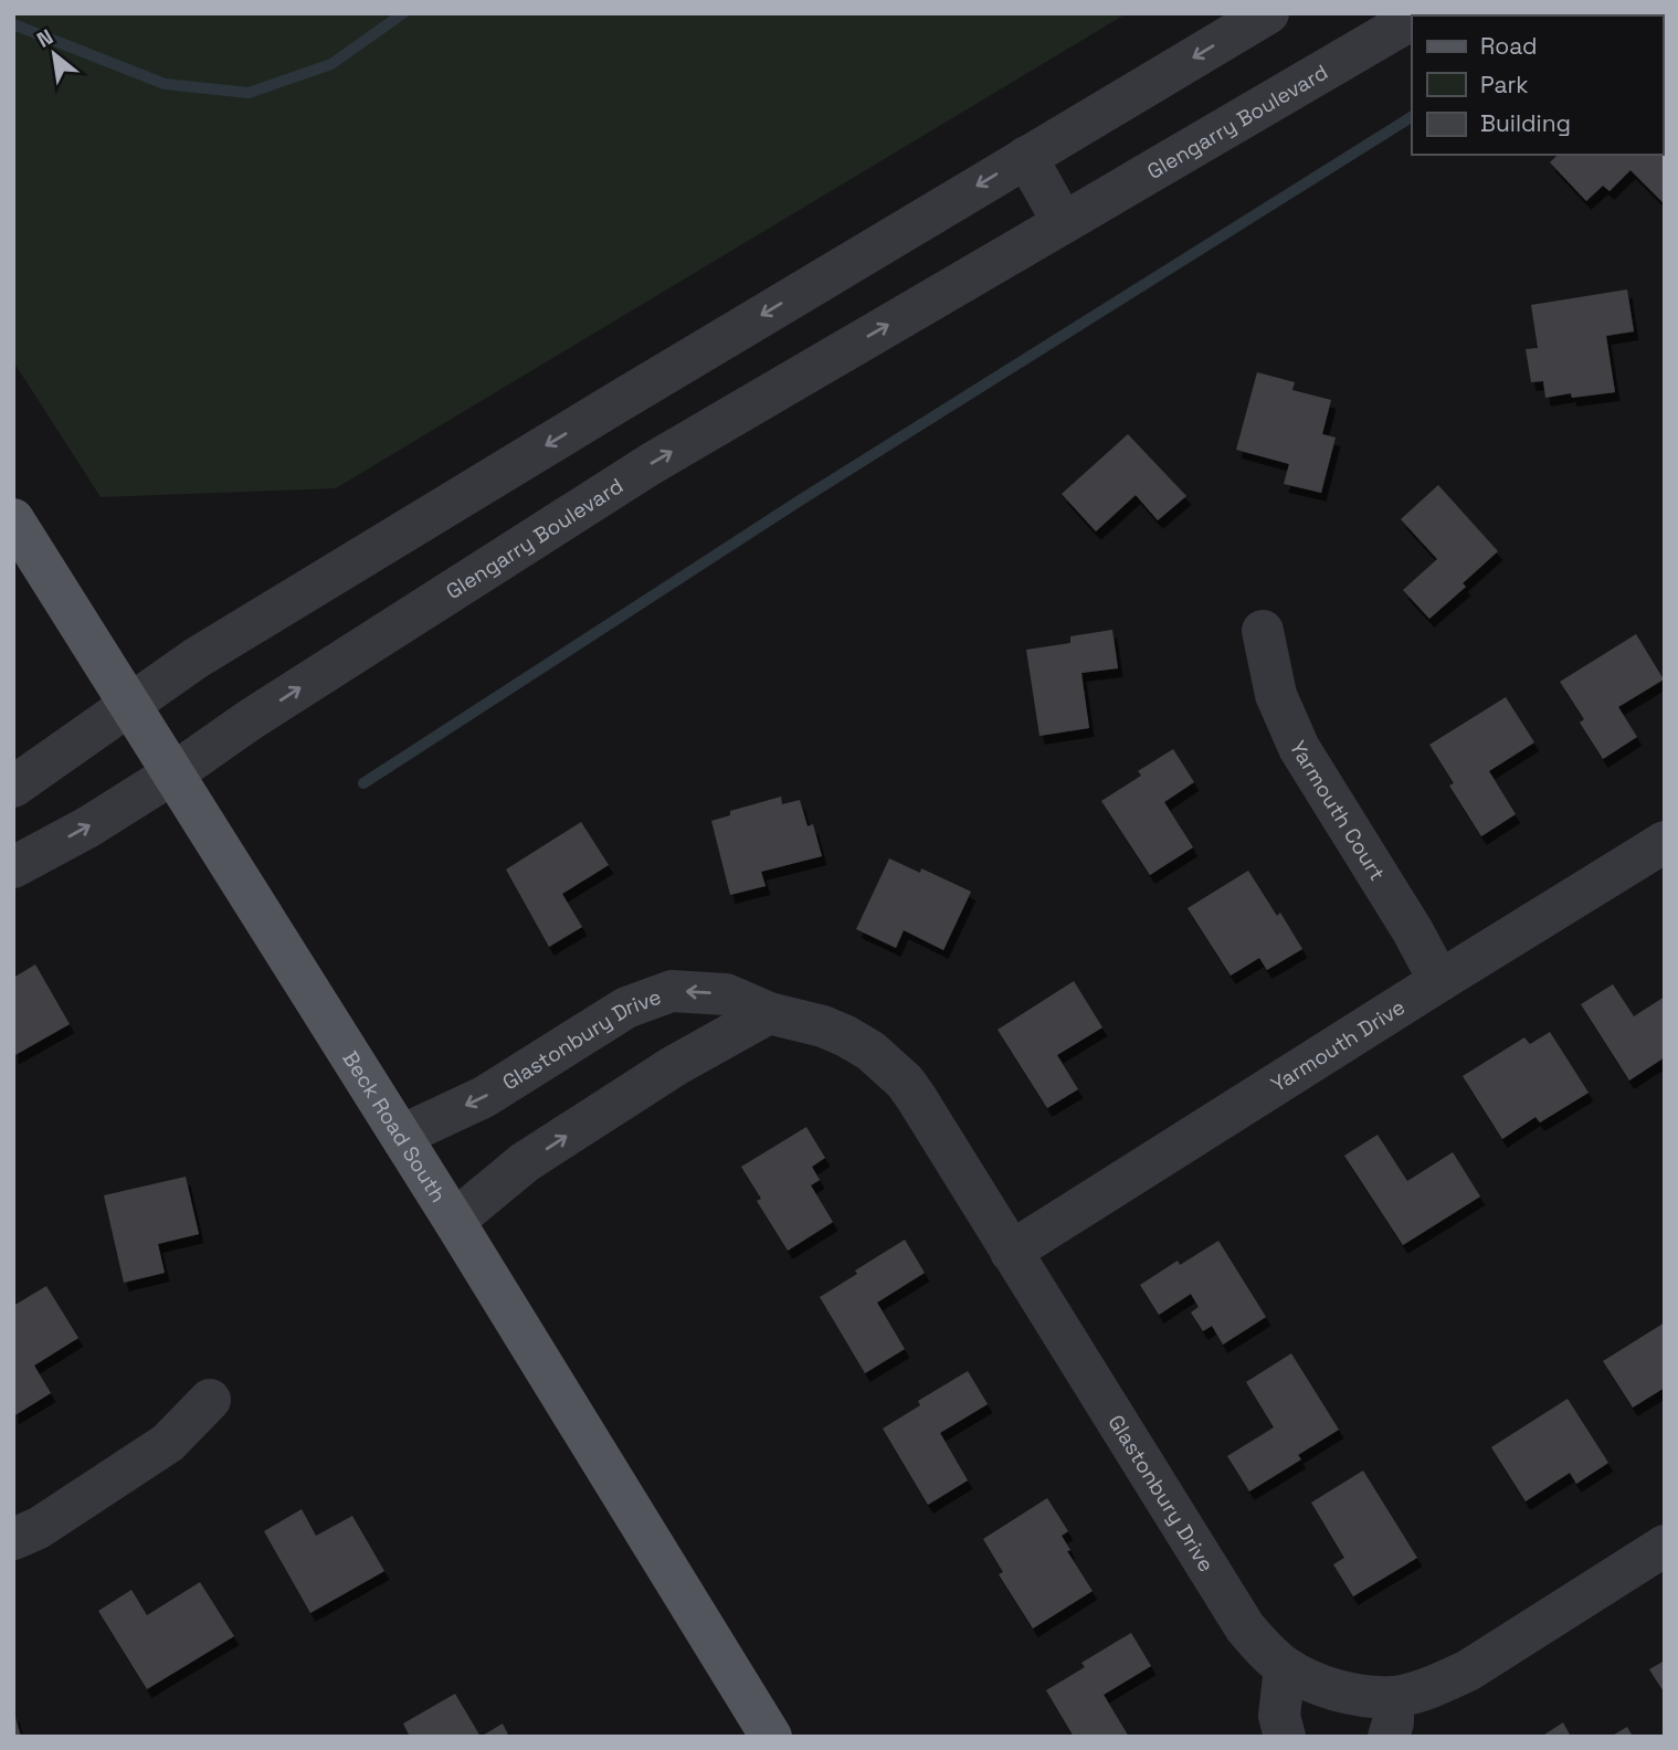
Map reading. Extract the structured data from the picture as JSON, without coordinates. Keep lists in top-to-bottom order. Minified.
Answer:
{"streets":{"main road":["Beck Road South"],"street":["Glengarry Boulevard","Yarmouth Court","Glastonbury Drive","Yarmouth Drive"]},"crossings":[["Glengarry Boulevard","Beck Road South"],["Yarmouth Court","Yarmouth Drive"],["Glastonbury Drive","Yarmouth Drive"],["Glastonbury Drive","Beck Road South"]],"legend":["Road","Park","Building"],"north":"top left"}
